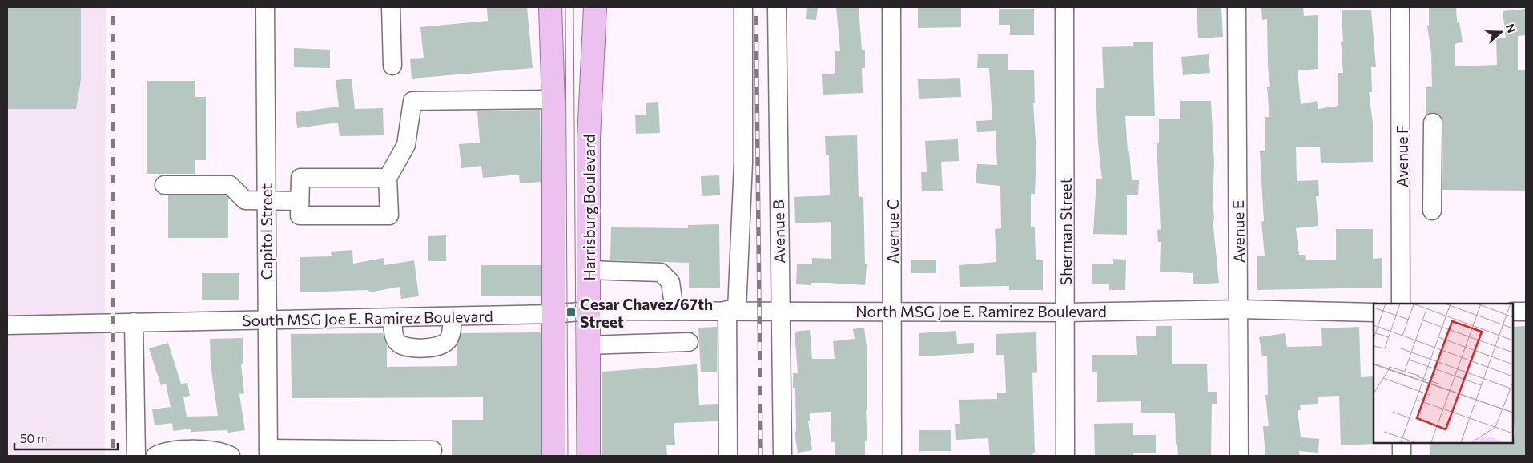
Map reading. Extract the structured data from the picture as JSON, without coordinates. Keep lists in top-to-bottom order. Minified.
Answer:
{"streets":{"main road":["Harrisburg Boulevard"],"street":["Avenue F","Capitol Street","Avenue B","Avenue C","Sherman Street","Avenue E","North MSG Joe E. Ramirez Boulevard","South MSG Joe E. Ramirez Boulevard"]},"crossings":[["Harrisburg Boulevard","North MSG Joe E. Ramirez Boulevard"],["Harrisburg Boulevard","South MSG Joe E. Ramirez Boulevard"],["Capitol Street","South MSG Joe E. Ramirez Boulevard"],["Avenue B","North MSG Joe E. Ramirez Boulevard"],["Avenue C","North MSG Joe E. Ramirez Boulevard"],["Sherman Street","North MSG Joe E. Ramirez Boulevard"],["Avenue E","North MSG Joe E. Ramirez Boulevard"],["North MSG Joe E. Ramirez Boulevard","South MSG Joe E. Ramirez Boulevard"]],"places":{"transit":["Cesar Chavez/67th Street"]},"scale_bar":"50 m","north":"right"}
